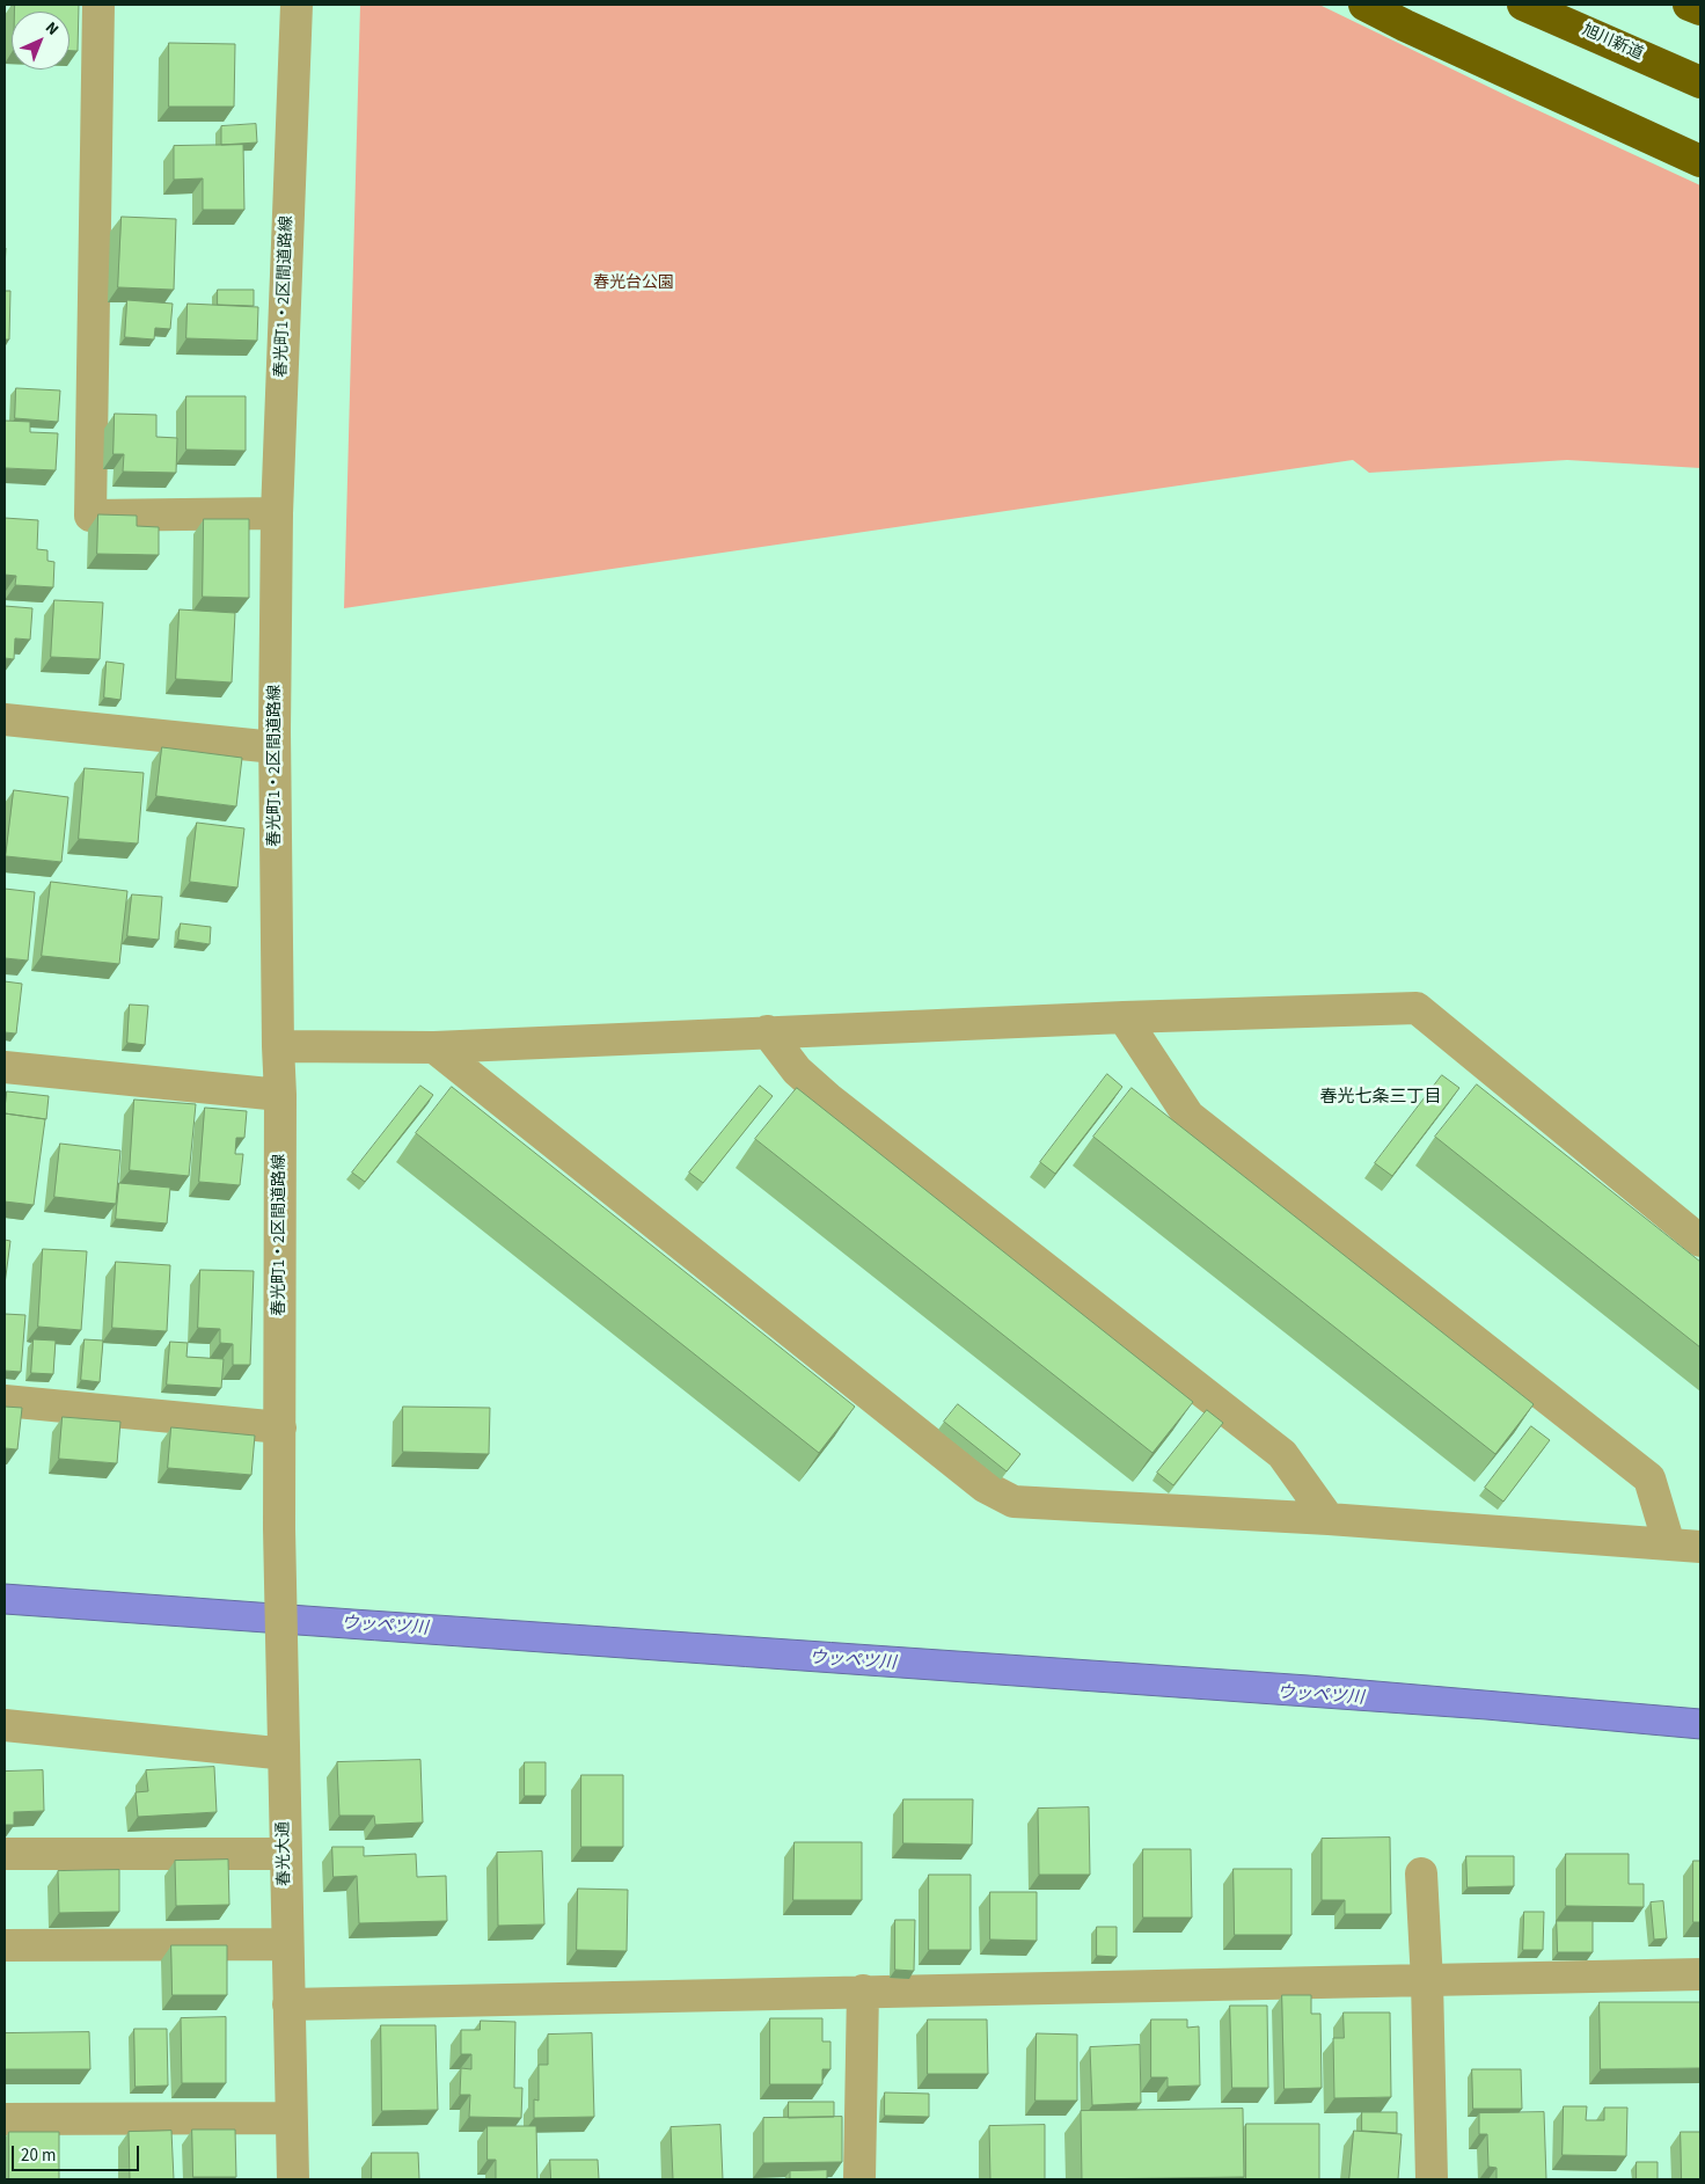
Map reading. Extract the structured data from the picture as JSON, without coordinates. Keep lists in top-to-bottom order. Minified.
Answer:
{"streets":{"highway":["旭川新道"],"street":["春光町1・2区間道路線","春光大通"]},"crossings":[["春光町1・2区間道路線","春光大通"]],"districts":["春光七条三丁目"],"water":["ウッペツ川"],"parks":["春光台公園"],"scale_bar":"20 m","north":"top right"}
